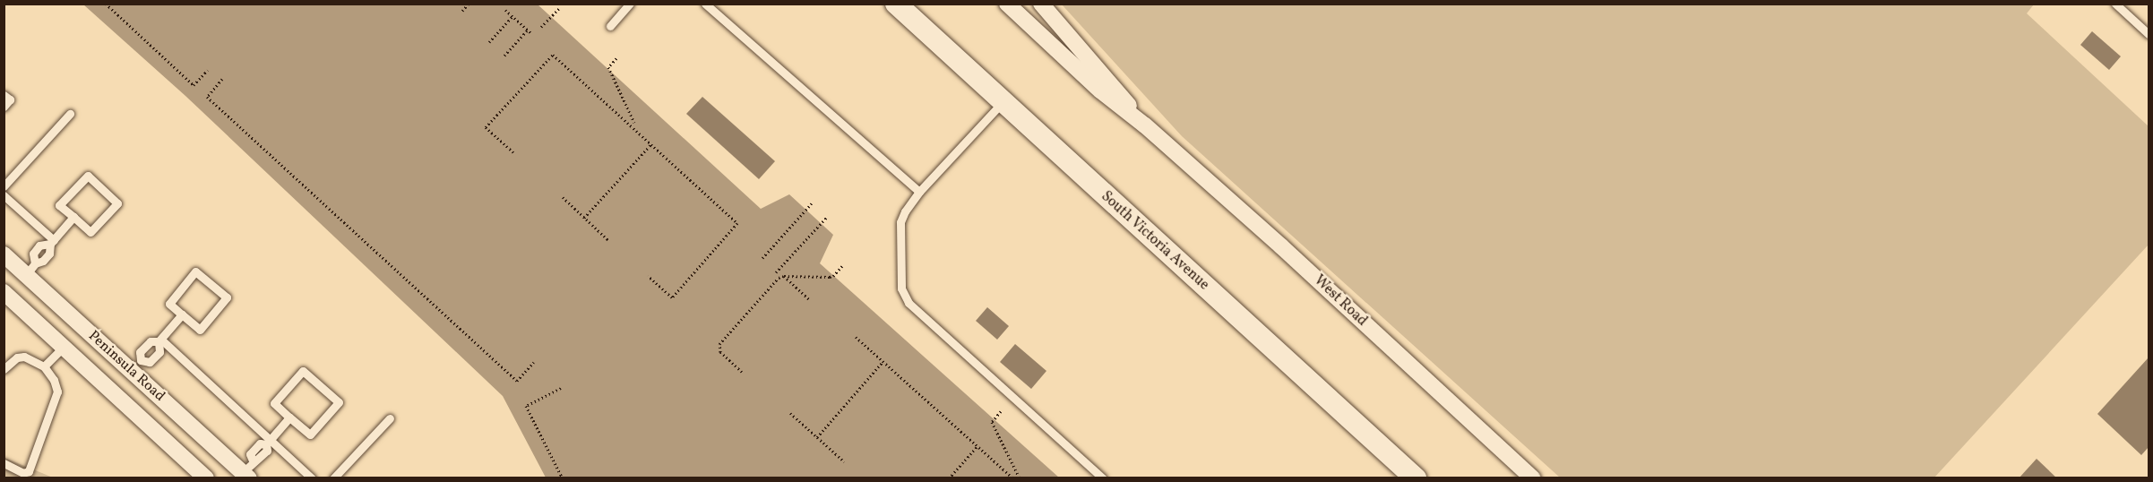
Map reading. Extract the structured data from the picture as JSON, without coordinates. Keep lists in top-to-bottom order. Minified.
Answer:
{"streets":{"street":["South Victoria Avenue","West Road","Peninsula Road"]}}
